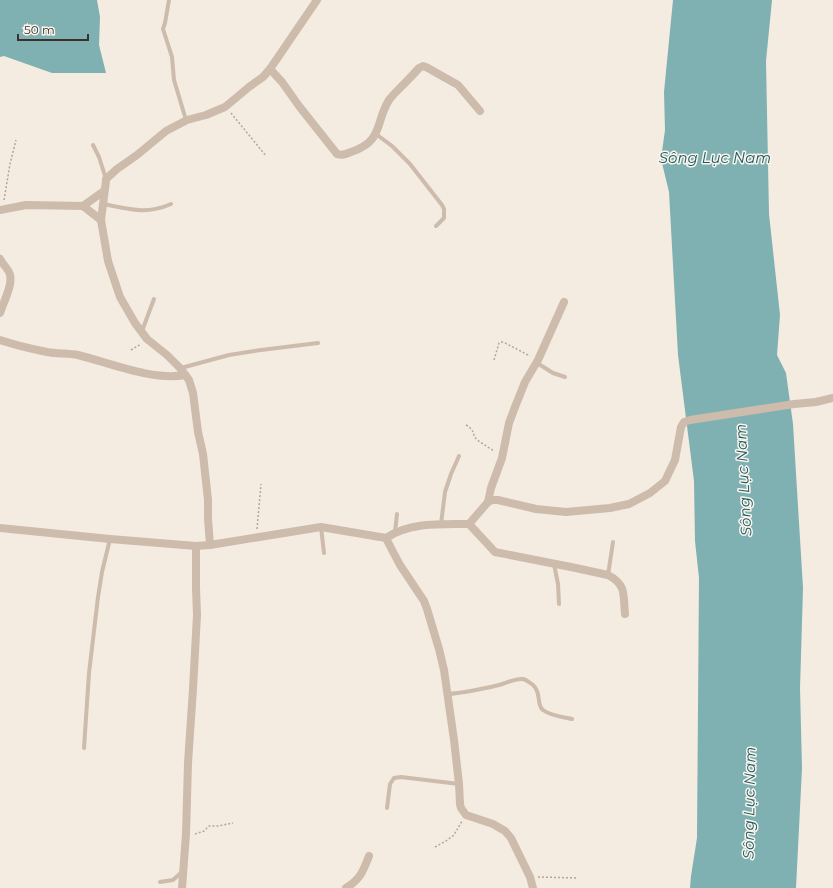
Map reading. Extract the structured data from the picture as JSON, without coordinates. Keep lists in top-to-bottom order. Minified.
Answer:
{"water":["Sông Lục Nam"],"scale_bar":"50 m"}
